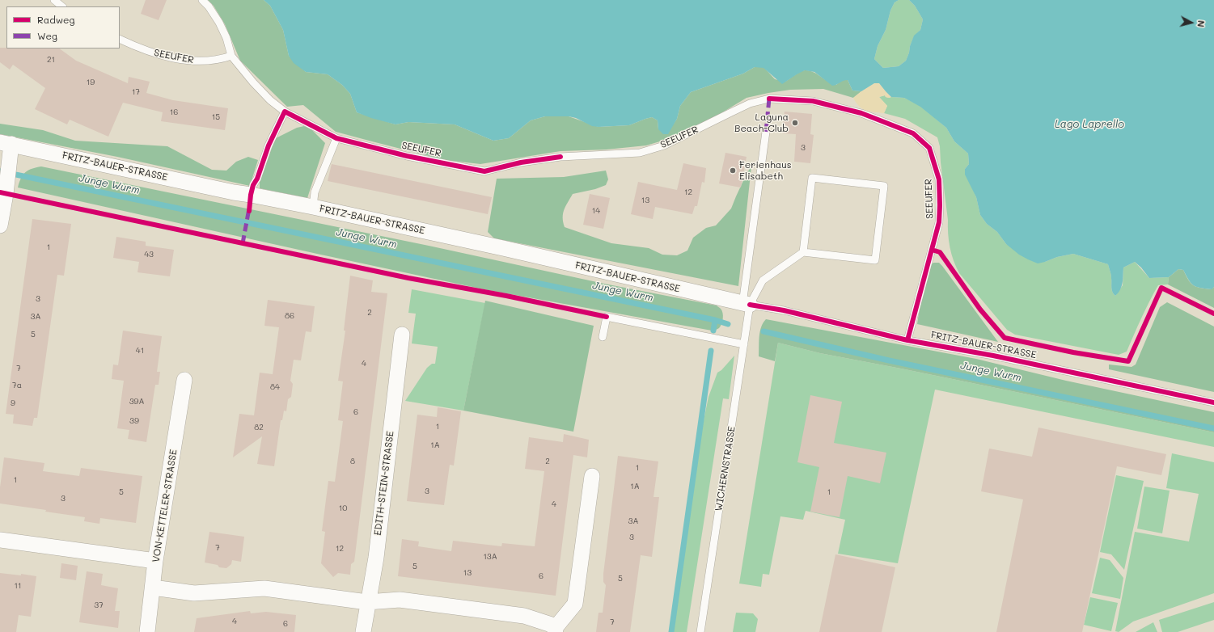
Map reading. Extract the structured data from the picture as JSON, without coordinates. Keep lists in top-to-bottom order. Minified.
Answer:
{"streets":{"street":["FRITZ-BAUER-STRASSE","EDITH-STEIN-STRASSE","VON-KETTELER-STRASSE"],"lane":["SEEUFER","WICHERNSTRASSE"]},"crossings":[["SEEUFER","FRITZ-BAUER-STRASSE"],["FRITZ-BAUER-STRASSE","WICHERNSTRASSE"]],"water":["Lago Laprello","Junge Wurm"],"places":["Laguna Beach-Club","Ferienhaus Elisabeth"],"house_numbers":["21","19","17","16","15","3","12","13","14","1","43","3","2","86","3A","5","41","4","7","7a","84","39A","9","6","39","1","82","1A","8","2","1","1","1A","3","5","1","3","4","10","3A","3","7","12","13A","5","13","6","5","11","37","4","7","6"],"legend":["Radweg","Weg"],"north":"right"}
